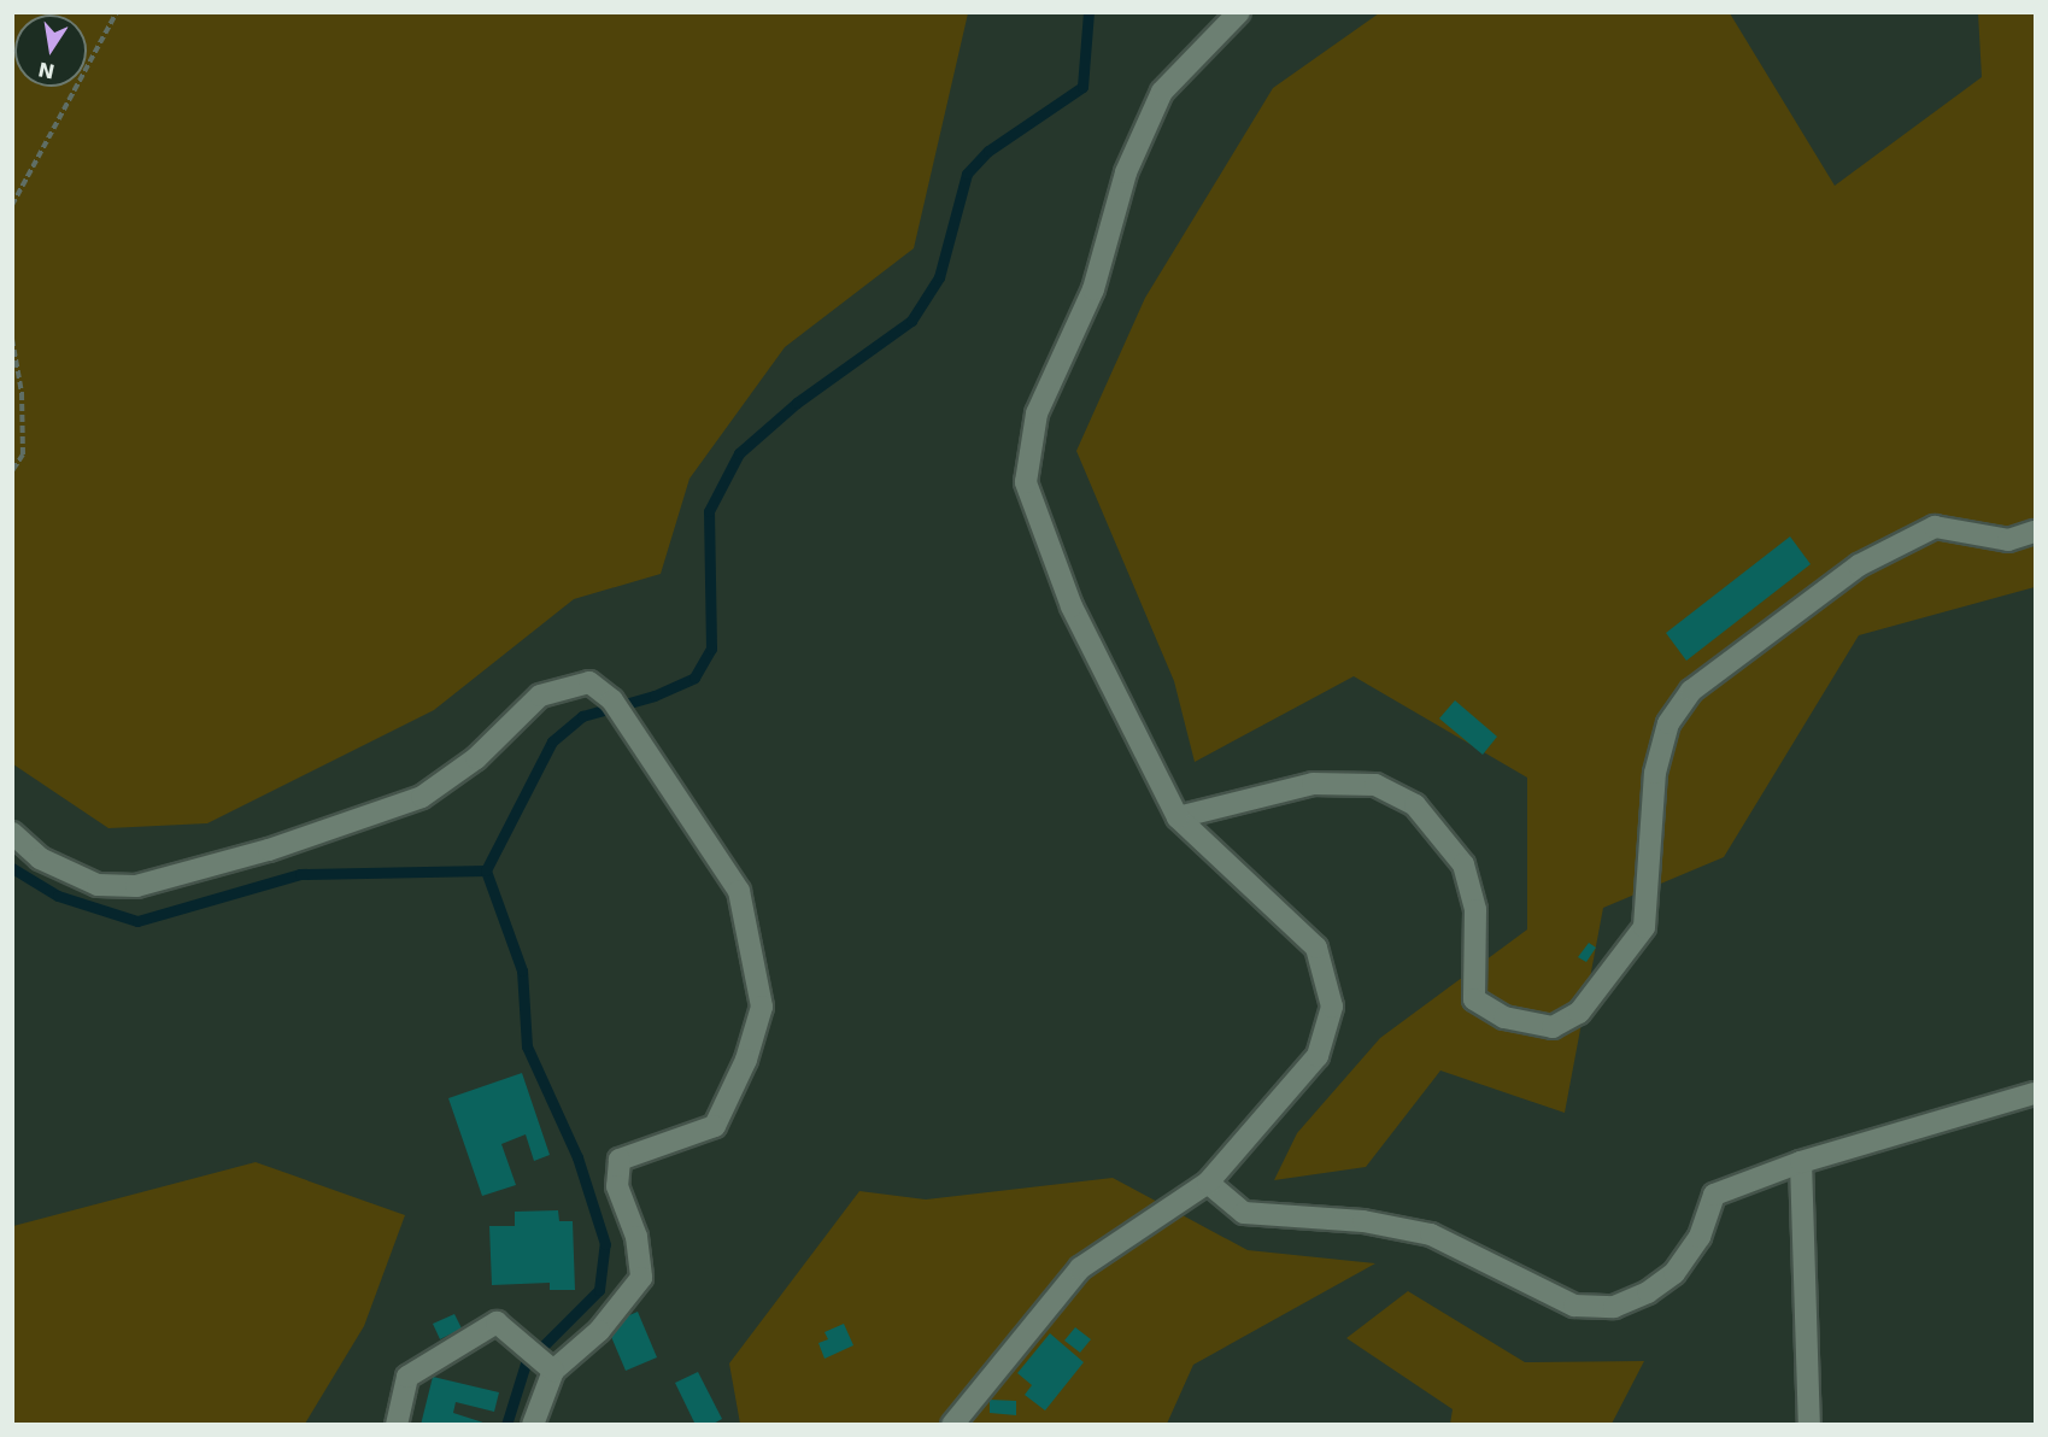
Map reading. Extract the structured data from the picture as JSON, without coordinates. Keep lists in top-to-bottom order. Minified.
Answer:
{"north":"bottom"}
